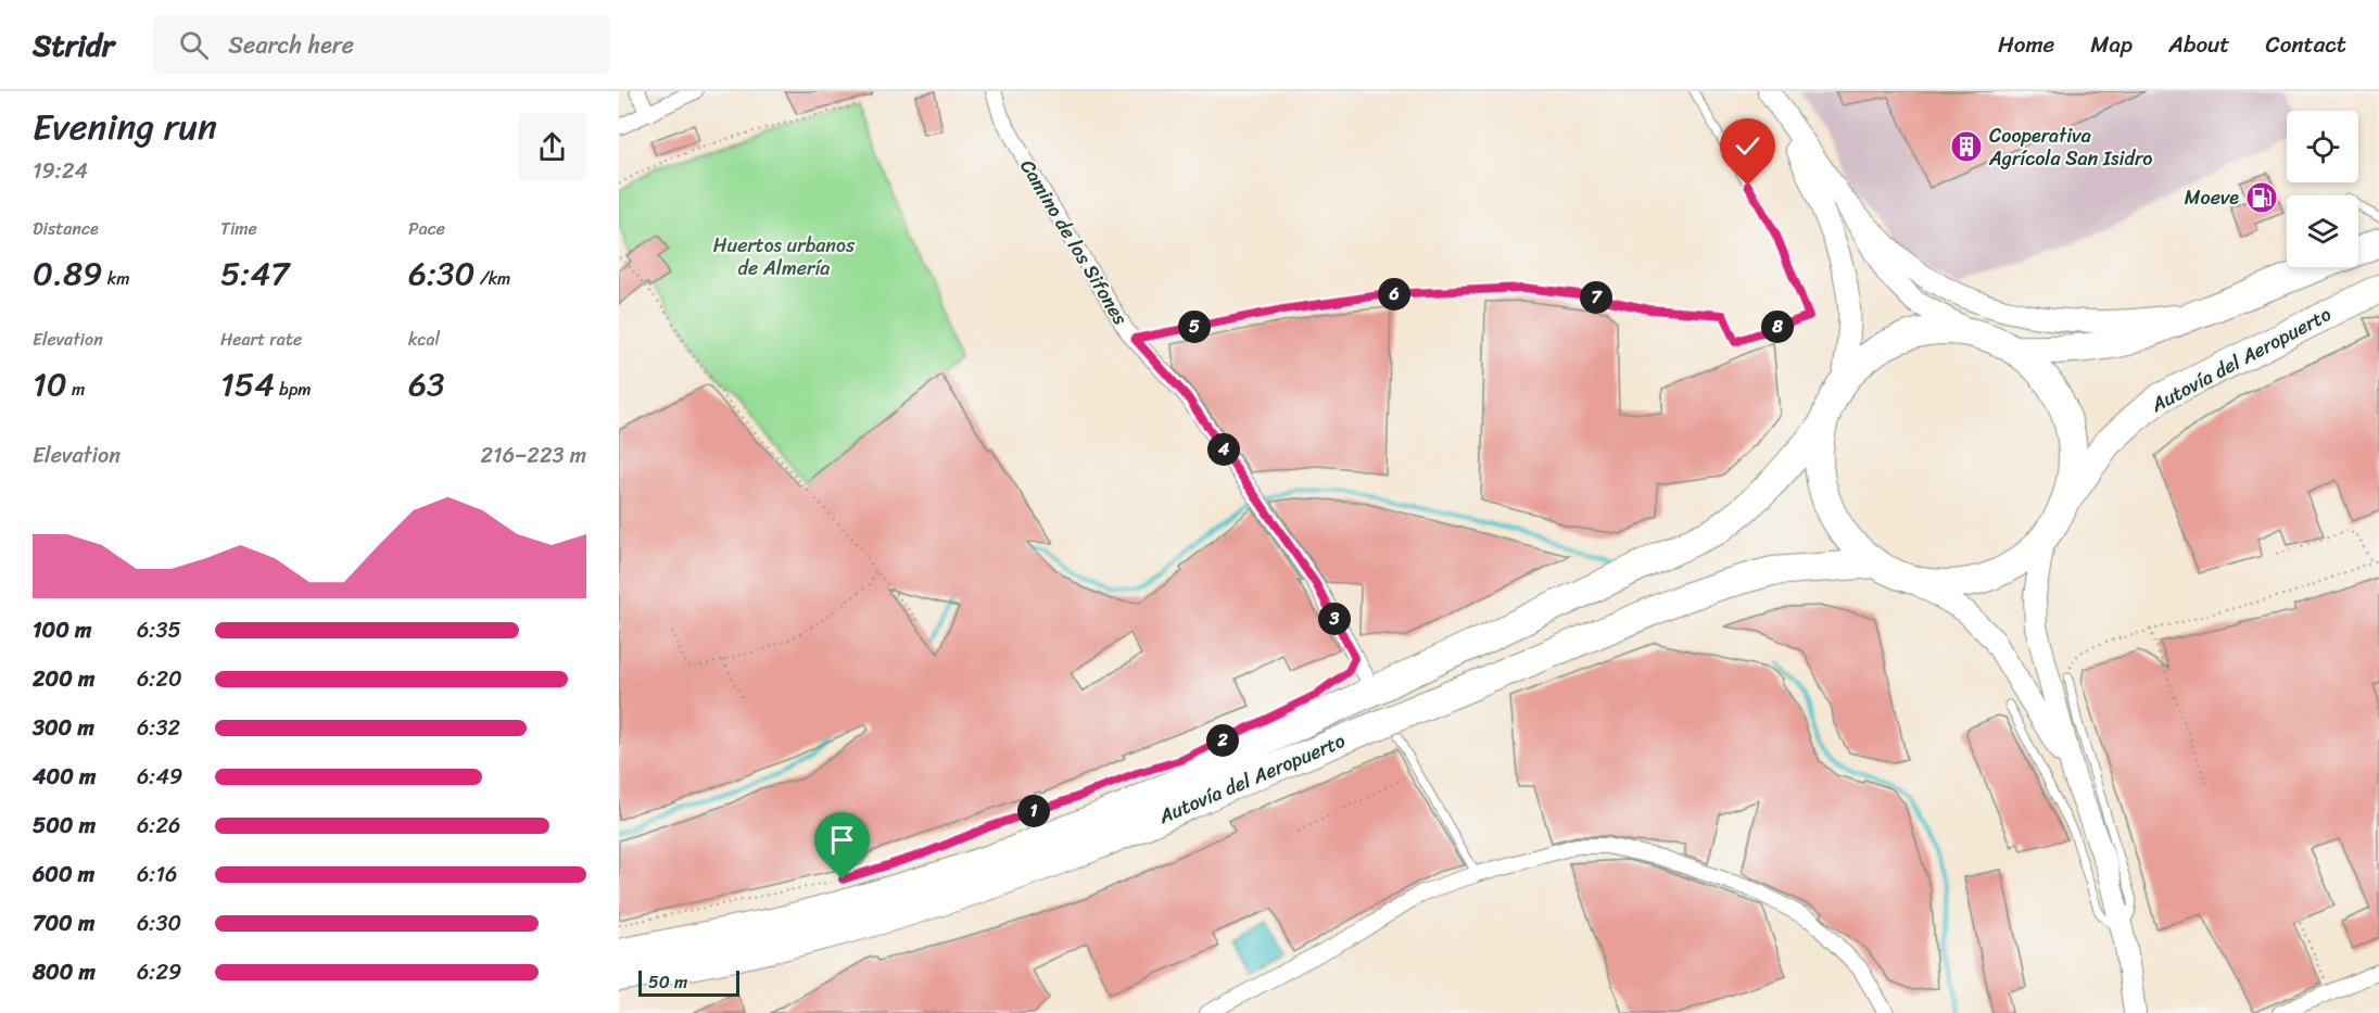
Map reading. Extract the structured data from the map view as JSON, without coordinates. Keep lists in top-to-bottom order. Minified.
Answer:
{"streets":{"highway":["Autovía del Aeropuerto"],"street":["Camino de los Sifones"]},"parks":["Huertos urbanos de Almería"],"places":{"building":["Cooperativa Agrícola San Isidro"],"fuel station":["Moeve"]},"scale_bar":"50 m","page":{"header":"Stridr","search":"Search here","nav":["Home","Map","About","Contact"],"heading":["Evening run","19:24"],"stats":[["Distance","0.89 km"],["Time","5:47"],["Pace","6:30 /km"],["Elevation","10 m"],["Heart rate","154 bpm"],["kcal","63"]],"pins":["6","7","5","8","4","3","2","1"],"chart":["Elevation","216–223 m"],"list":[{"name":"100 m","note":"6:35"},{"name":"200 m","note":"6:20"},{"name":"300 m","note":"6:32"},{"name":"400 m","note":"6:49"},{"name":"500 m","note":"6:26"},{"name":"600 m","note":"6:16"},{"name":"700 m","note":"6:30"},{"name":"800 m","note":"6:29"}],"scale":"50 m"}}
